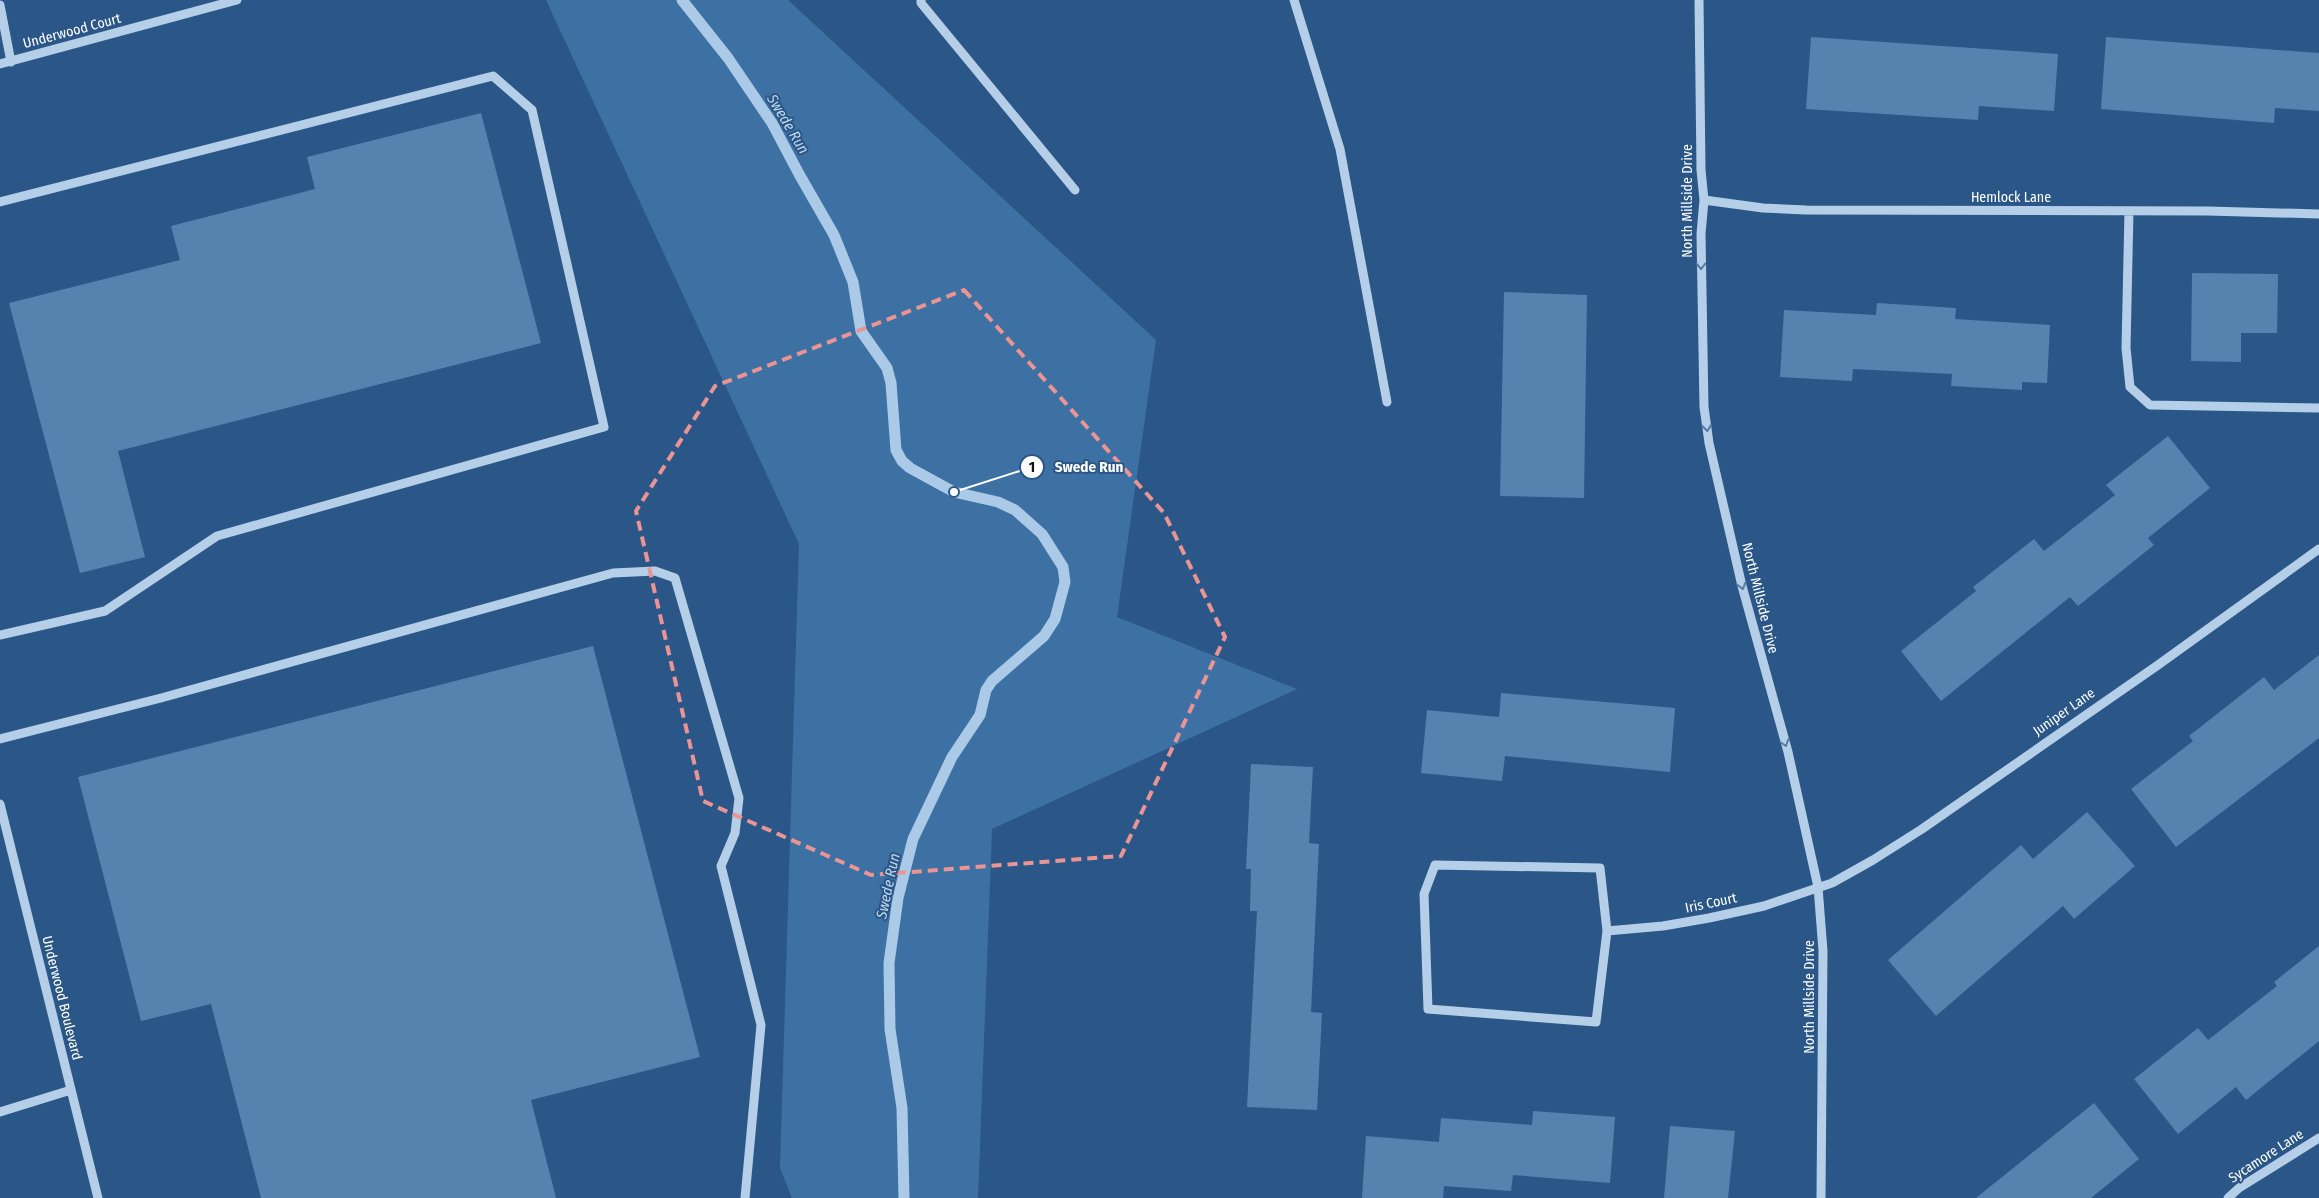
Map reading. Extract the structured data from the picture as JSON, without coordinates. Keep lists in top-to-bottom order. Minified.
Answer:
{"streets":{"street":["Underwood Court","Hemlock Lane","North Millside Drive","Juniper Lane","Iris Court","Underwood Boulevard","Sycamore Lane"]},"crossings":[["Hemlock Lane","North Millside Drive"],["North Millside Drive","Juniper Lane"],["North Millside Drive","Iris Court"],["Juniper Lane","Iris Court"]],"one_way":["North Millside Drive"],"water":["Swede Run"],"places":["Swede Run"]}
